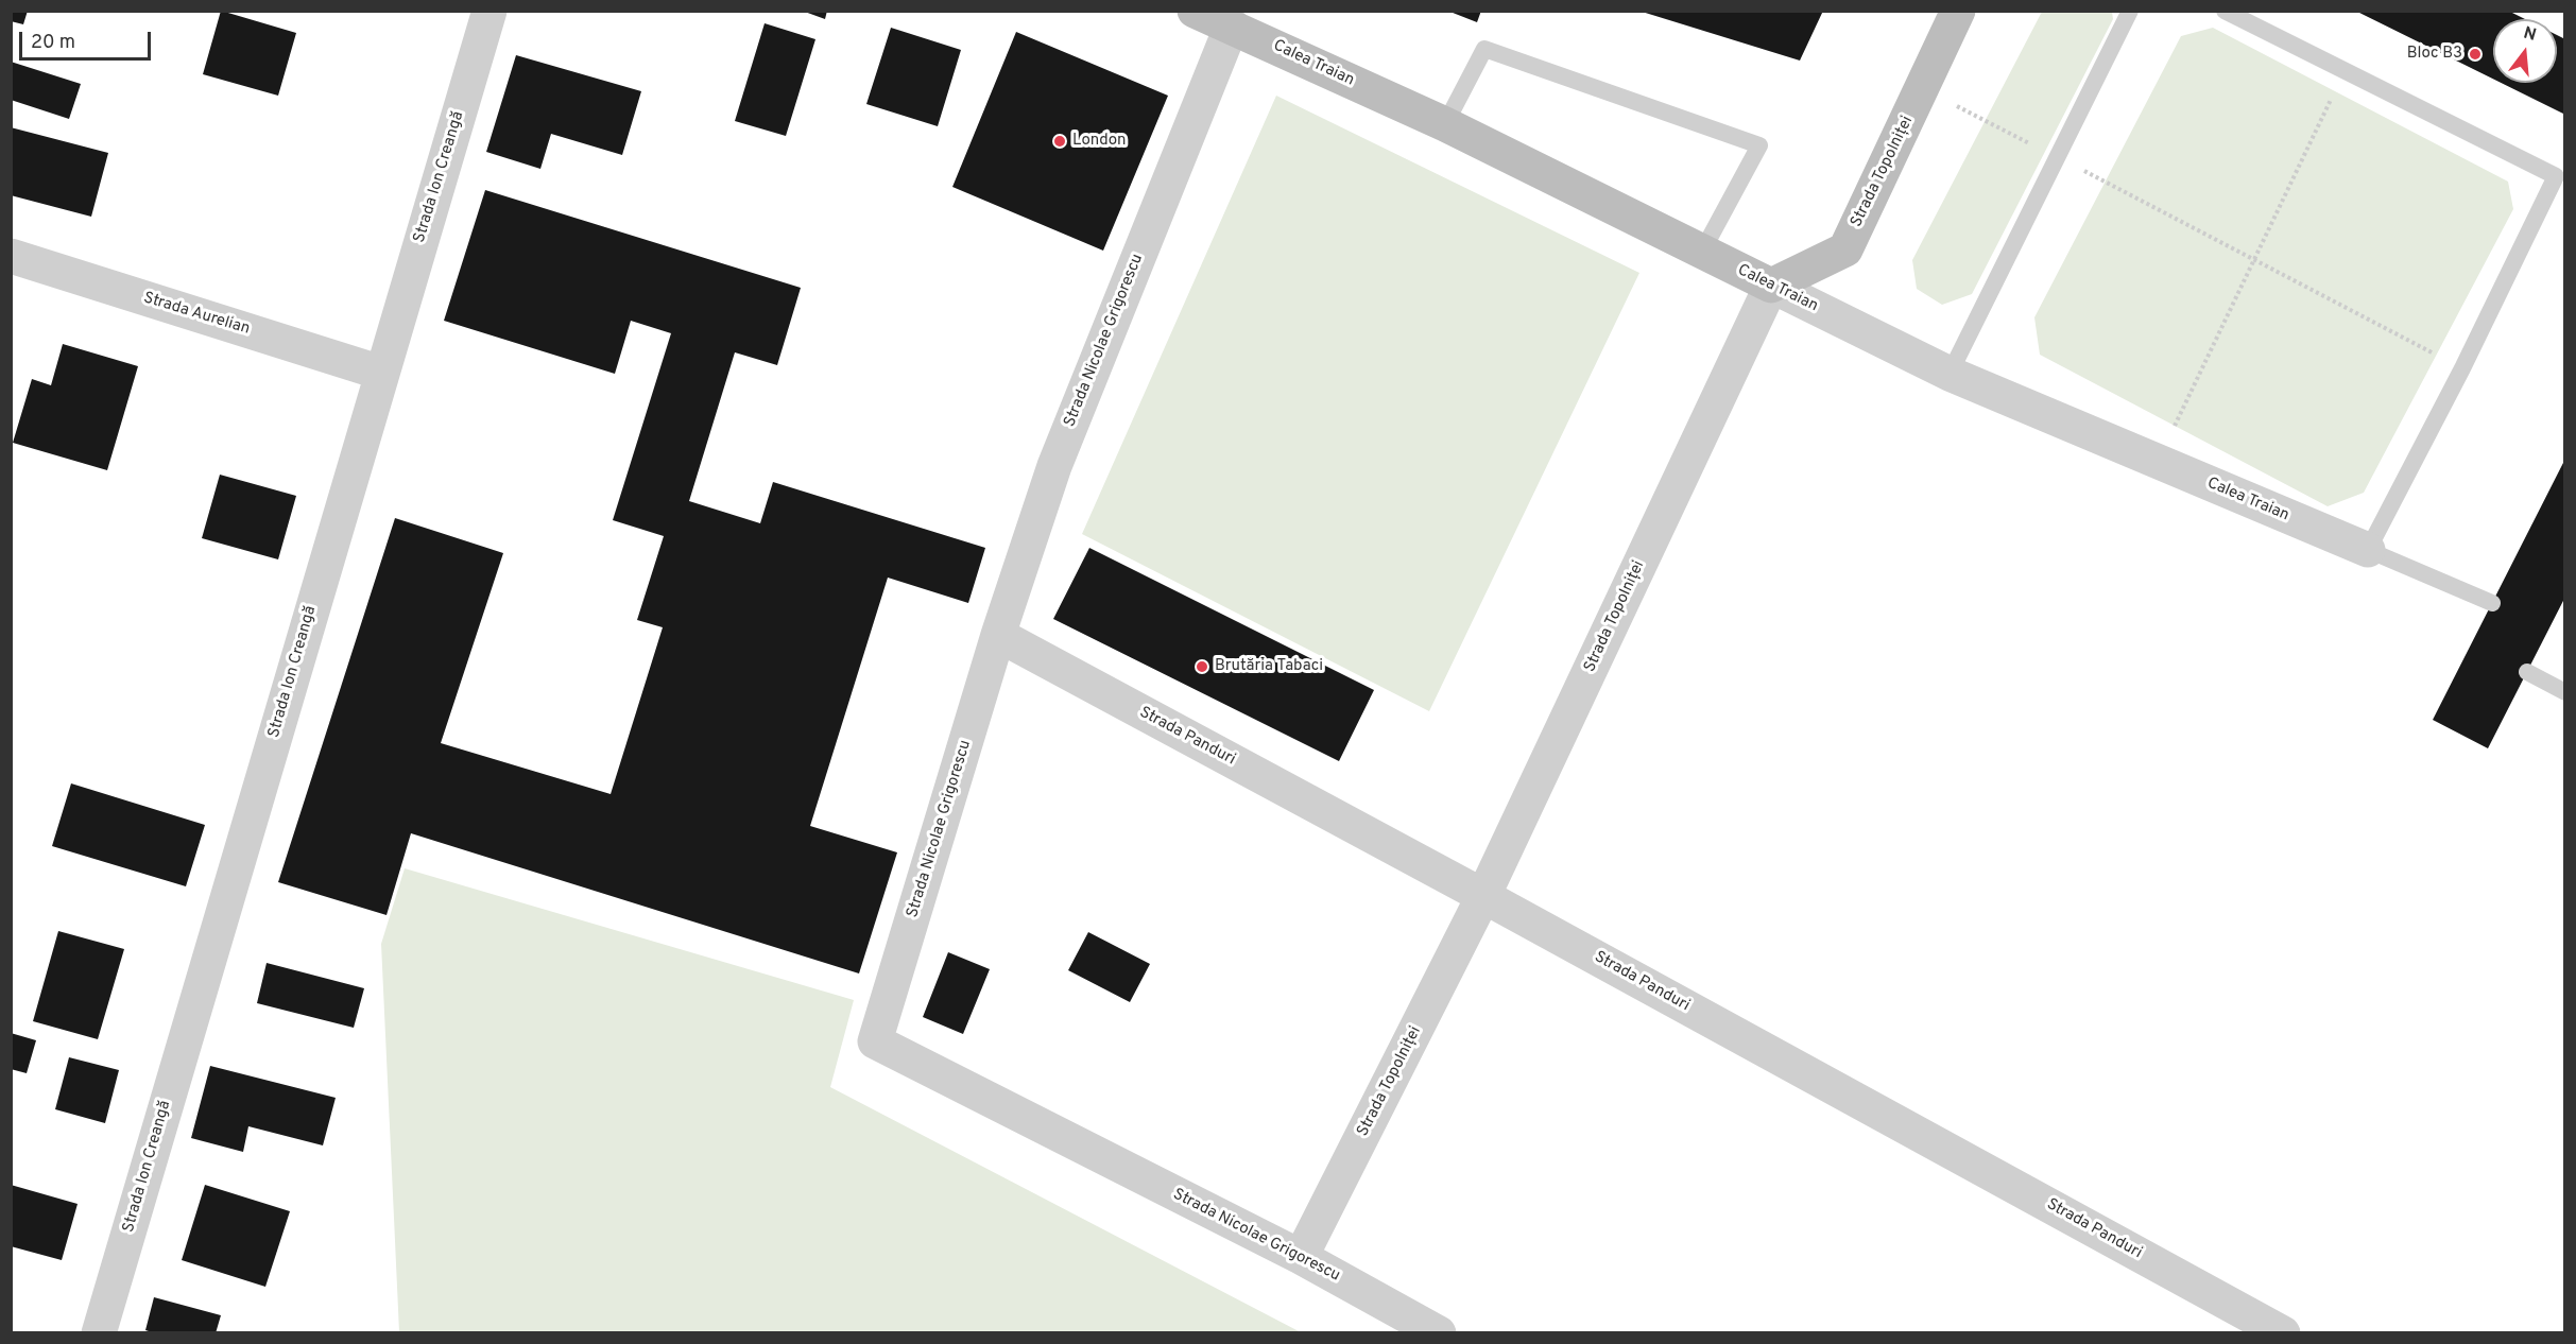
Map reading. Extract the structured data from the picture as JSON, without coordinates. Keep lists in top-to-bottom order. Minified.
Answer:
{"streets":{"street":["Calea Traian","Strada Topolniței","Strada Ion Creangă","Strada Aurelian","Strada Nicolae Grigorescu","Strada Panduri"]},"crossings":[["Calea Traian","Strada Topolniței"],["Calea Traian","Strada Nicolae Grigorescu"],["Strada Topolniței","Strada Nicolae Grigorescu"],["Strada Topolniței","Strada Panduri"],["Strada Ion Creangă","Strada Aurelian"],["Strada Nicolae Grigorescu","Strada Panduri"]],"places":["Bloc B3","London","Brutăria Tabaci"],"scale_bar":"20 m","north":"top"}
